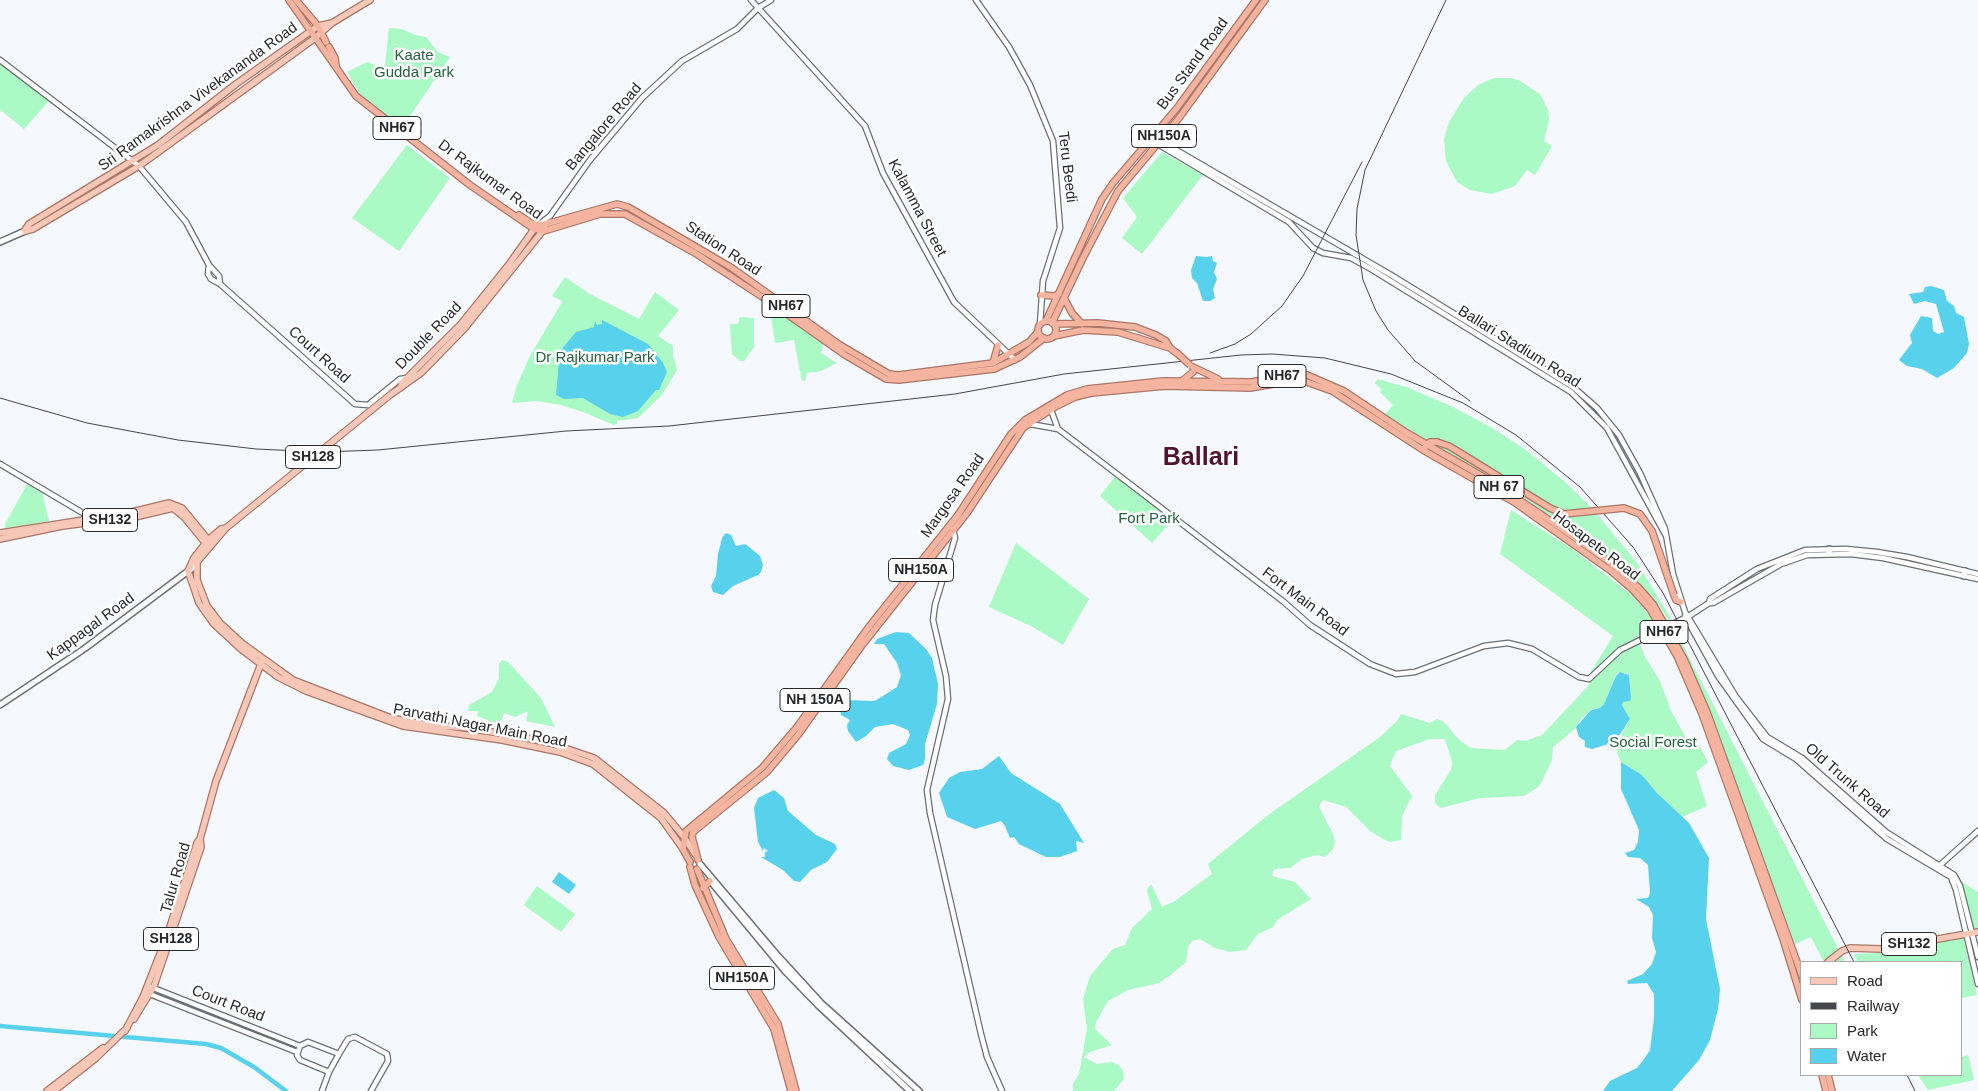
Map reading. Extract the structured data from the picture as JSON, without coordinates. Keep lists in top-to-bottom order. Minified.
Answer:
{"streets":{"highway":["Bus Stand Road","NH67","NH150A","Dr Rajkumar Road","Station Road","NH 67","Margosa Road","Hosapete Road","NH 150A"],"main road":["Sri Ramakrishna Vivekananda Road","Double Road","SH128","SH132","Kappagal Road","Parvathi Nagar Main Road","Talur Road"],"street":["Bangalore Road","Teru Beedi","Kalamma Street","Ballari Stadium Road","Court Road","Fort Main Road","Old Trunk Road"]},"crossings":[["Bus Stand Road","Teru Beedi"],["Bus Stand Road","Ballari Stadium Road"],["Sri Ramakrishna Vivekananda Road","Dr Rajkumar Road"],["Sri Ramakrishna Vivekananda Road","Court Road"],["Bangalore Road","NH67"],["Bangalore Road","Dr Rajkumar Road"],["Bangalore Road","Kalamma Street"],["Bangalore Road","Station Road"],["Bangalore Road","Double Road"],["Bangalore Road","SH128"],["NH67","NH150A"],["NH67","Dr Rajkumar Road"],["NH67","Station Road"],["NH67","Double Road"],["NH67","SH128"],["NH67","Hosapete Road"],["NH150A","Margosa Road"],["NH150A","Fort Main Road"],["Dr Rajkumar Road","Station Road"],["Dr Rajkumar Road","Double Road"],["Dr Rajkumar Road","SH128"],["Kalamma Street","Station Road"],["Station Road","Double Road"],["Station Road","SH128"],["Double Road","Court Road"],["Double Road","SH128"],["Court Road","Talur Road"],["SH128","SH132"],["SH128","Kappagal Road"],["Margosa Road","Fort Main Road"],["SH132","Old Trunk Road"],["Hosapete Road","Fort Main Road"],["Kappagal Road","Parvathi Nagar Main Road"],["Parvathi Nagar Main Road","Talur Road"]],"districts":["Ballari"],"parks":["Kaate Gudda Park","Dr Rajkumar Park","Fort Park","Social Forest"],"legend":["Road","Railway","Park","Water"]}
